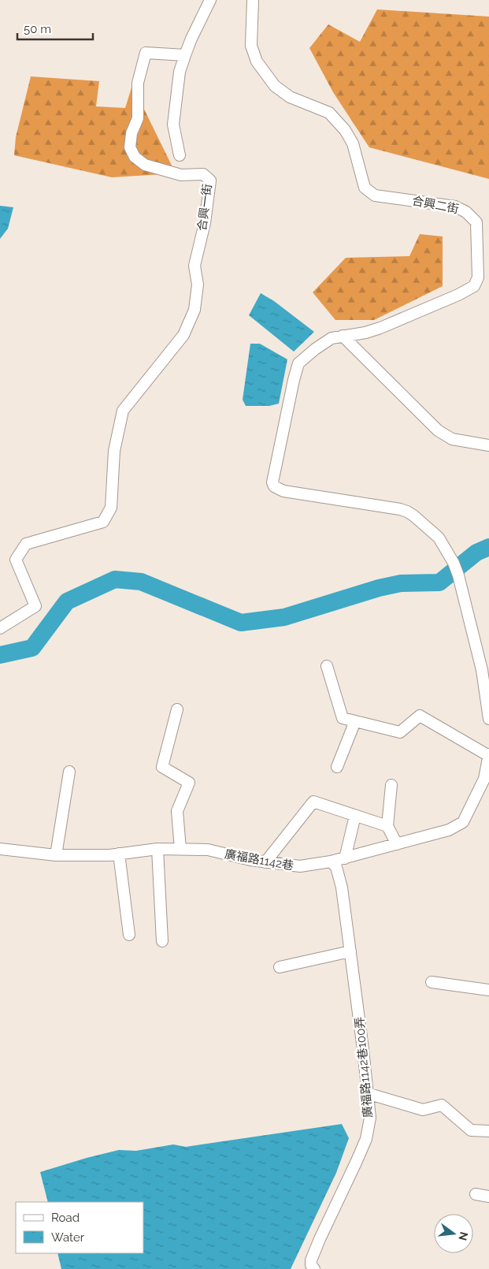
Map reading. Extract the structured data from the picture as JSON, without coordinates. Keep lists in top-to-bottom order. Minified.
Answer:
{"streets":{"street":["合興二街","合興一街","廣福路1142巷","廣福路1142巷100弄"]},"crossings":[["廣福路1142巷","廣福路1142巷100弄"]],"legend":["Road","Water"],"scale_bar":"50 m","north":"right"}
